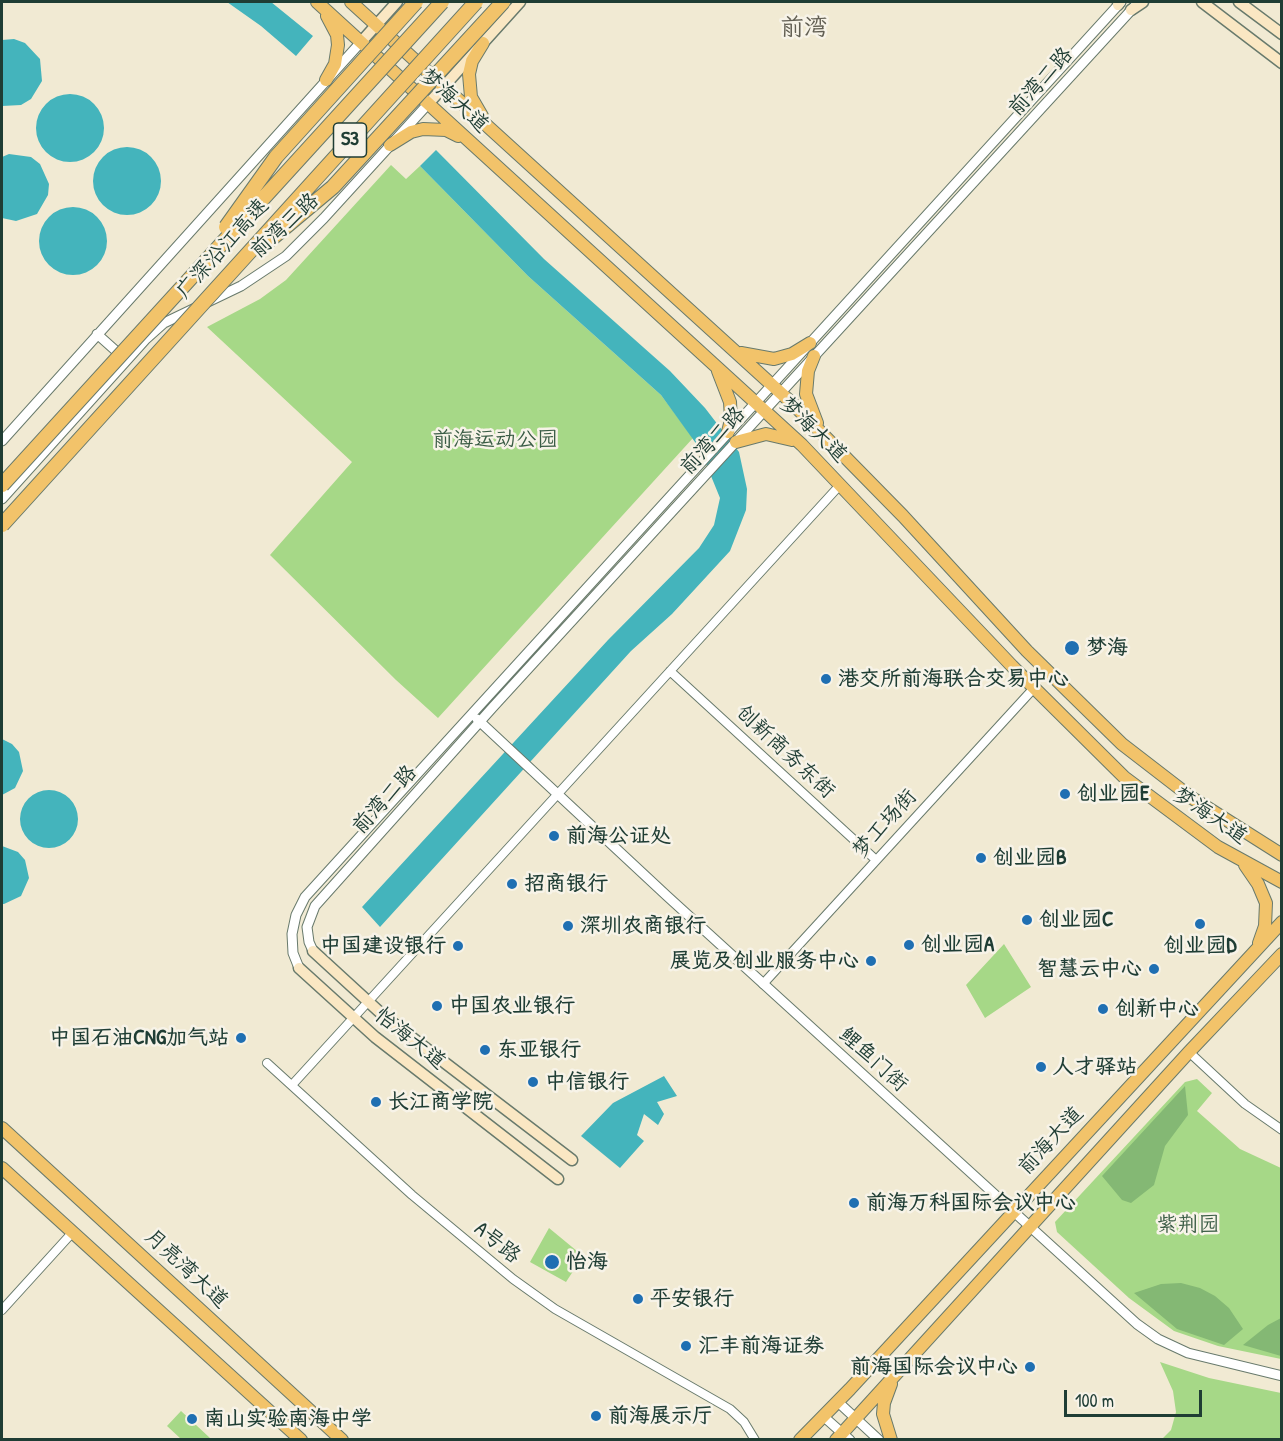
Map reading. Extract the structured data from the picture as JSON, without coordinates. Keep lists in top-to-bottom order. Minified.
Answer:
{"streets":{"highway":["S3","广深沿江高速"],"main road":["梦海大道","前湾三路","怡海大道","前海大道","月亮湾大道"],"street":["前湾二路","创新商务东街","梦工场街","鲤鱼门街","A号路"]},"crossings":[["前湾二路","梦海大道"],["前湾二路","怡海大道"],["前湾二路","鲤鱼门街"],["梦海大道","前湾三路"],["梦海大道","梦工场街"],["创新商务东街","梦工场街"],["梦工场街","鲤鱼门街"],["鲤鱼门街","前海大道"]],"districts":["前湾"],"parks":["前海运动公园","紫荆园"],"places":["梦海","港交所前海联合交易中心","创业园E","前海公证处","创业园B","招商银行","创业园C","创业园D","深圳农商银行","创业园A","中国建设银行","展览及创业服务中心","智慧云中心","中国农业银行","创新中心","中国石油CNG加气站","东亚银行","人才驿站","中信银行","长江商学院","前海万科国际会议中心","怡海","平安银行","汇丰前海证券","前海国际会议中心","前海展示厅","南山实验南海中学"],"scale_bar":"100 m"}
